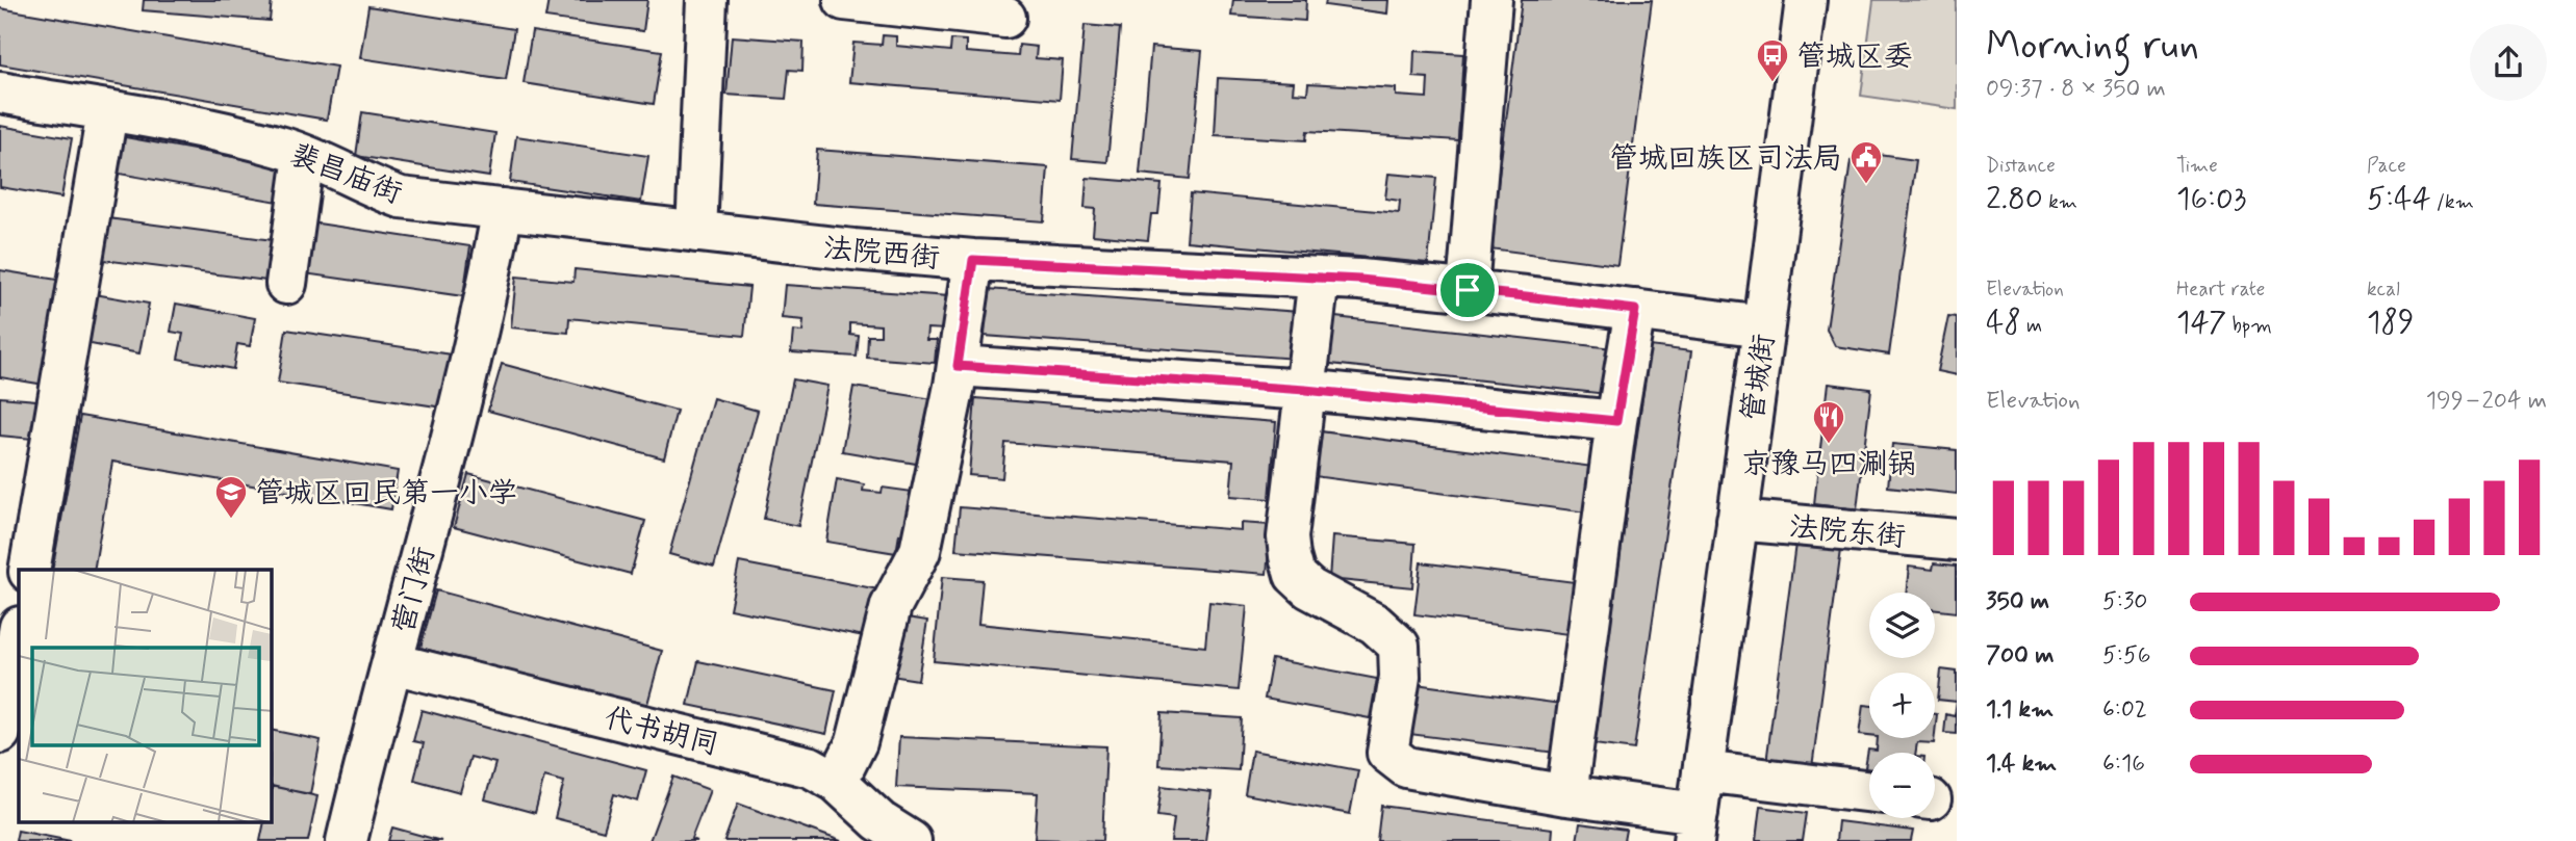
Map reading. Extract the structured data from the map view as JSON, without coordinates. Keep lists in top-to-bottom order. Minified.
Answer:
{"streets":{"street":["裴昌庙街","法院西街","管城街","法院东街","营门街","代书胡同"]},"crossings":[["裴昌庙街","法院西街"],["裴昌庙街","营门街"],["法院西街","管城街"],["管城街","法院东街"],["营门街","代书胡同"]],"places":{"bus stop":["管城区委"],"public building":["管城回族区司法局"],"restaurant":["京豫马四涮锅"],"school or university":["管城区回民第一小学"]},"page":{"heading":["Morning run","09:37 · 8 × 350 m"],"stats":[["Distance","2.80 km"],["Time","16:03"],["Pace","5:44 /km"],["Elevation","48 m"],["Heart rate","147 bpm"],["kcal","189"]],"chart":["Elevation","199–204 m"],"list":[{"name":"350 m","note":"5:30"},{"name":"700 m","note":"5:56"},{"name":"1.1 km","note":"6:02"},{"name":"1.4 km","note":"6:16"}],"map_buttons":["+","−"]}}
